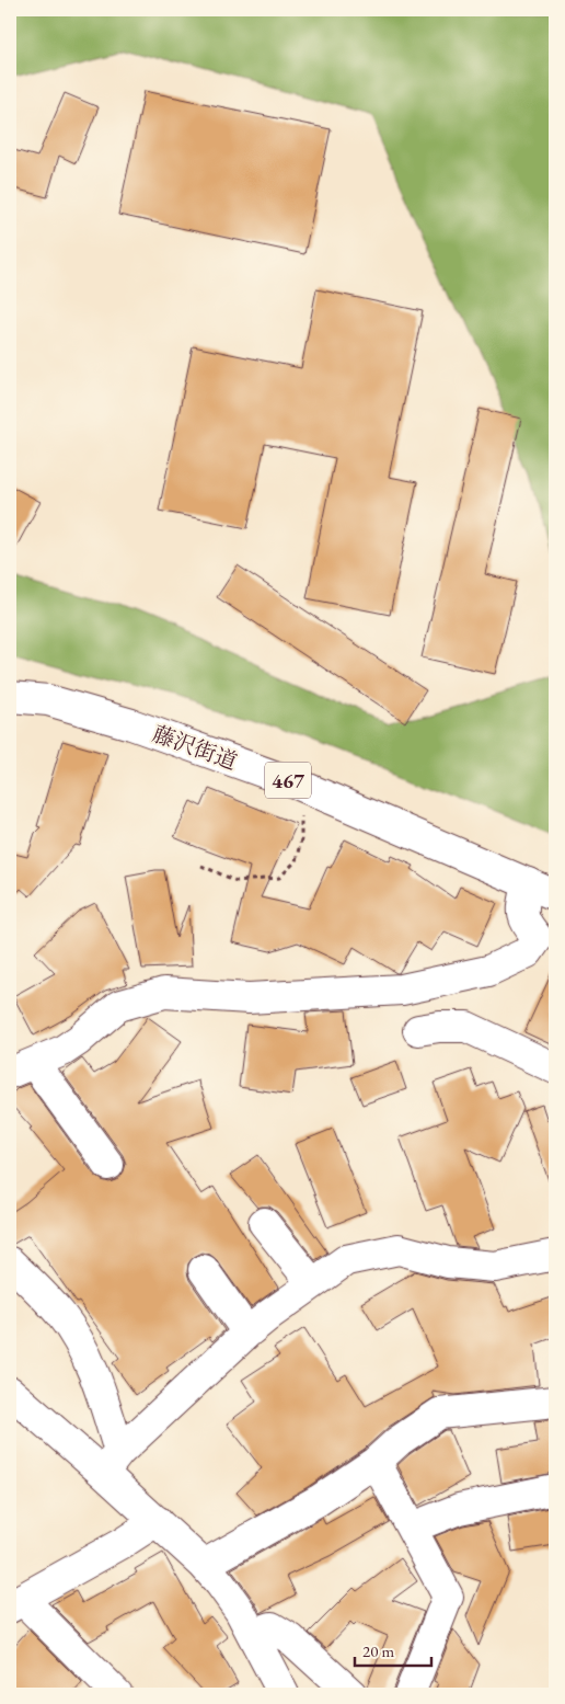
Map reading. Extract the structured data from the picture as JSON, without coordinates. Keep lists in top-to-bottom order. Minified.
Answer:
{"streets":{"main road":["藤沢街道","467"]},"scale_bar":"20 m"}
